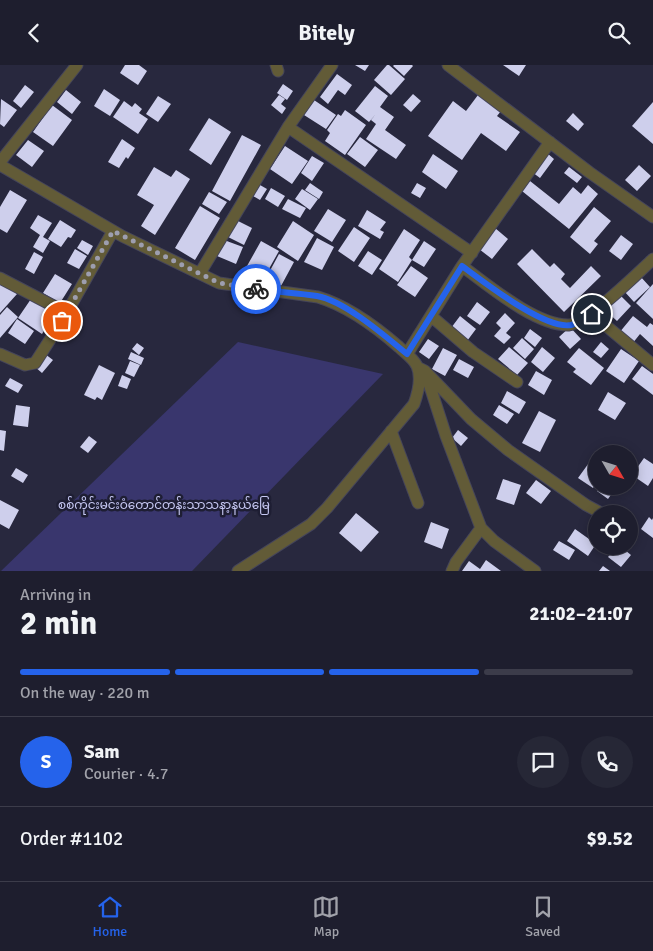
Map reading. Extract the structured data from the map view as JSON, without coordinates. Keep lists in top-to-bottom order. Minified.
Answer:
{"parks":["စစ်ကိုင်းမင်းဝံတောင်တန်းသာသနာ့နယ်မြေ"],"north":"bottom right","page":{"header":"Bitely","heading":["2 min","Arriving in","21:02–21:07"],"panel":["Sam","Courier · 4.7","Order #1102","$9.52"],"bar":"On the way · 220 m","round":"S","tabs":["Home","Map","Saved"]}}
